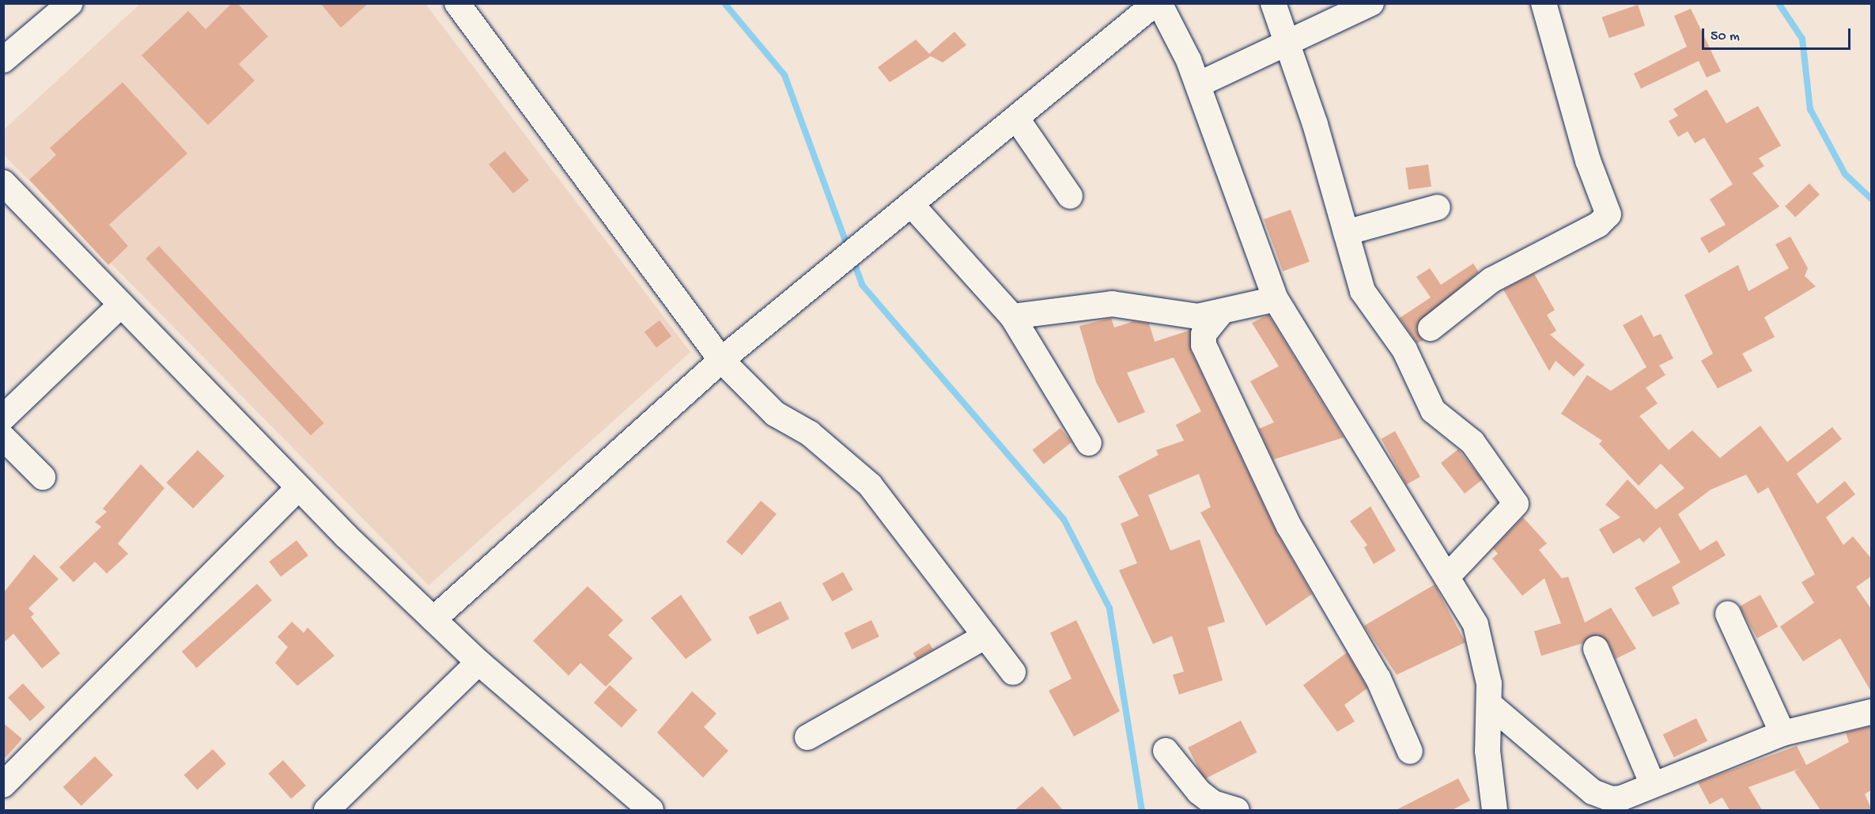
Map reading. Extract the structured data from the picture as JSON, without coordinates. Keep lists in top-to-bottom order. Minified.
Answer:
{"scale_bar":"50 m"}
